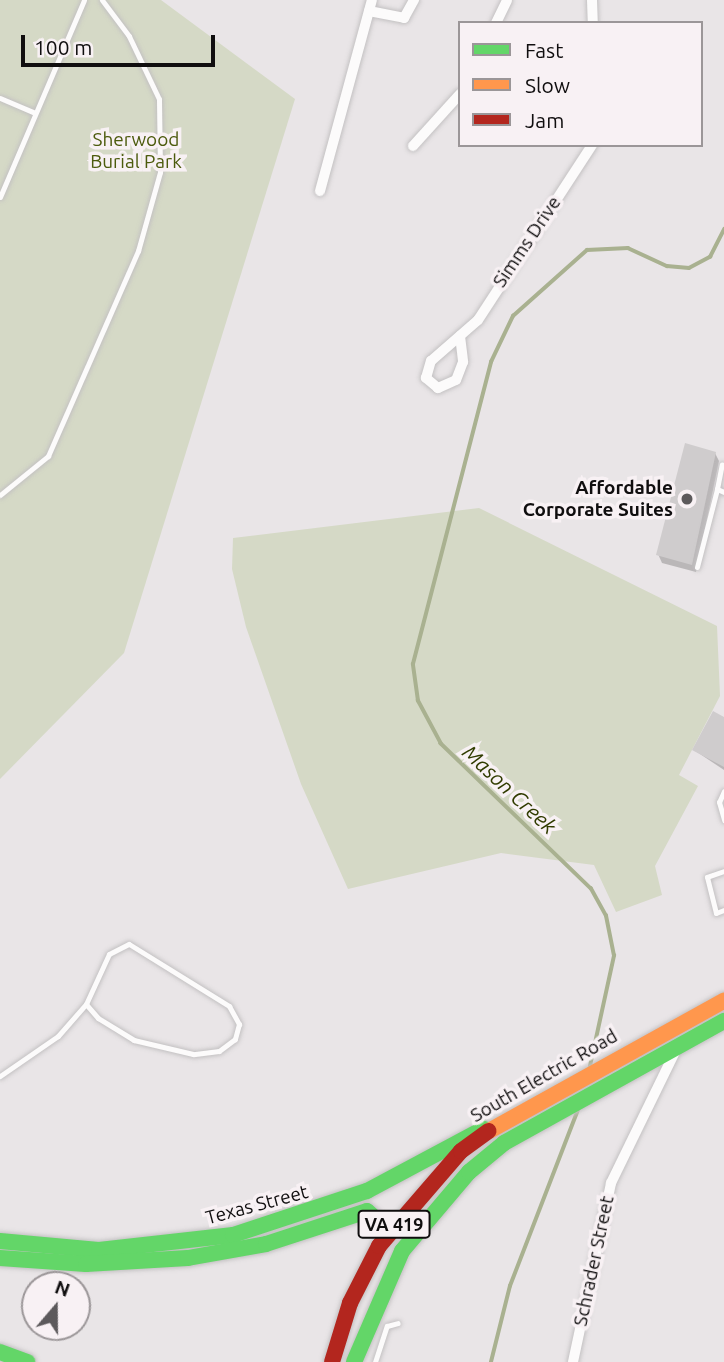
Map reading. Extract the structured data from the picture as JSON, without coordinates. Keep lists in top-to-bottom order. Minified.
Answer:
{"streets":{"main road":["South Electric Road","Texas Street","VA 419"],"street":["Simms Drive","Schrader Street"]},"crossings":[["South Electric Road","Texas Street"],["South Electric Road","Schrader Street"]],"water":["Mason Creek"],"parks":["Sherwood Burial Park"],"places":["Affordable Corporate Suites"],"legend":["Fast","Slow","Jam"],"scale_bar":"100 m","north":"top"}
